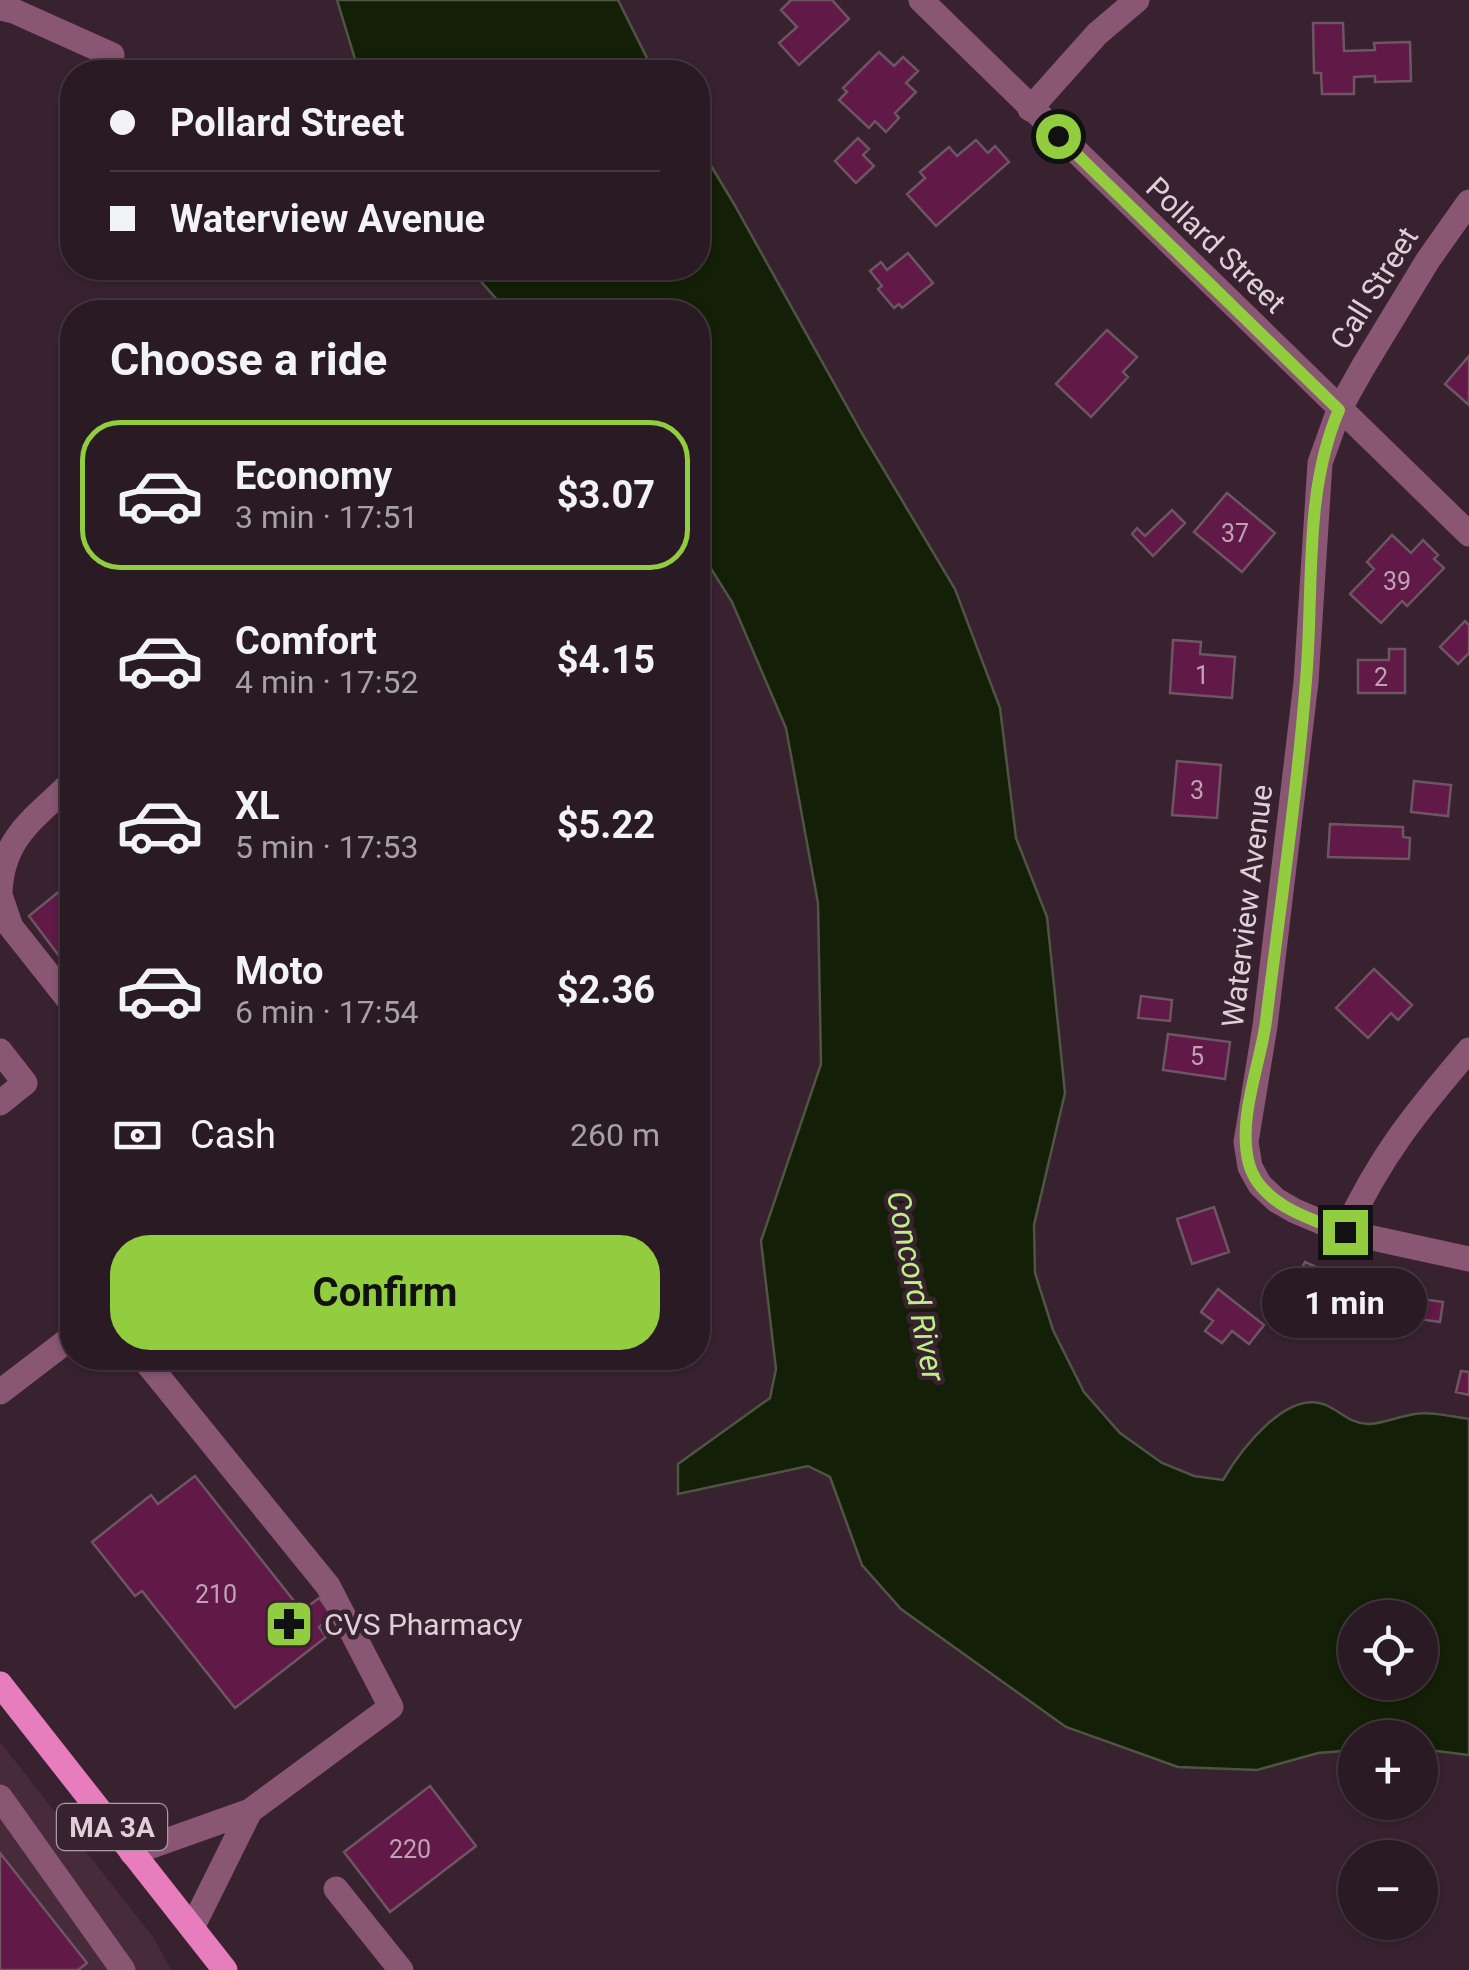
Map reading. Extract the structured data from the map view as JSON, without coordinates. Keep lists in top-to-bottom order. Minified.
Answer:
{"streets":{"main road":["MA 3A"],"street":["Pollard Street","Call Street","Waterview Avenue"]},"crossings":[["Pollard Street","Call Street"],["Pollard Street","Waterview Avenue"],["Call Street","Waterview Avenue"]],"water":["Concord River"],"places":{"pharmacy":["CVS Pharmacy"]},"house_numbers":["37","39","1","2","3","5","210","220"],"page":{"banner":["Pollard Street","Waterview Avenue"],"heading":"Choose a ride","list":[{"name":"Economy","note":"3 min · 17:51","value":"$3.07"},{"name":"Comfort","note":"4 min · 17:52","value":"$4.15"},{"name":"XL","note":"5 min · 17:53","value":"$5.22"},{"name":"Moto","note":"6 min · 17:54","value":"$2.36"}],"pay":["Cash","260 m"],"buttons":"Confirm","bubble":"1 min","map_buttons":["+","−"]}}
